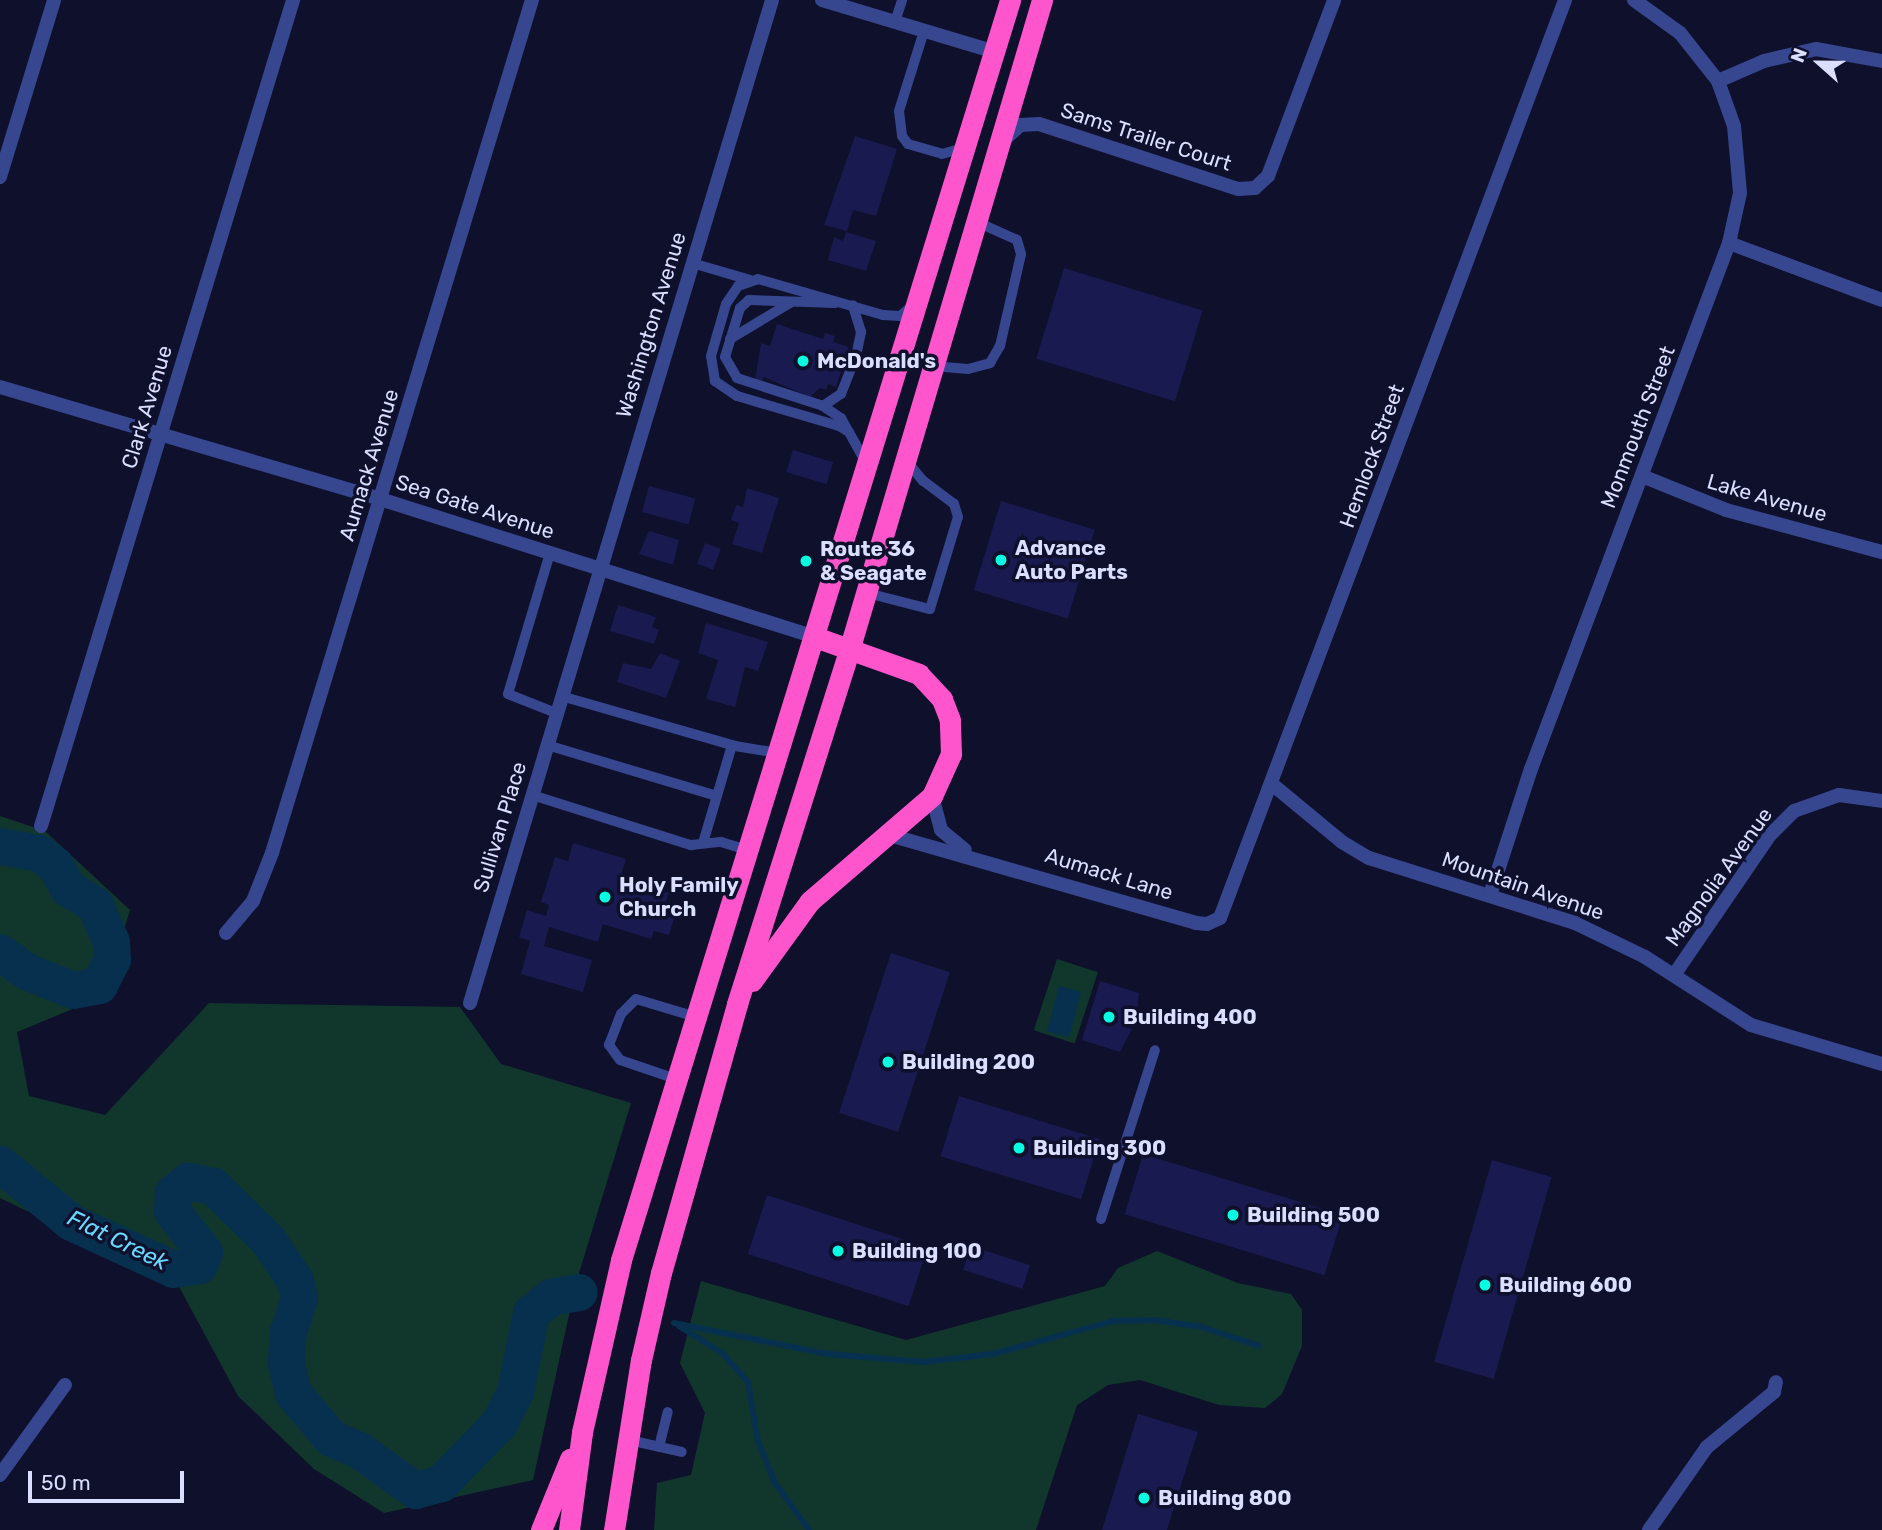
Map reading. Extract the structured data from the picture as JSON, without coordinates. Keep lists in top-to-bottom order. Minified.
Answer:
{"streets":{"street":["Sams Trailer Court","Washington Avenue","Clark Avenue","Monmouth Street","Hemlock Street","Aumack Avenue","Lake Avenue","Sea Gate Avenue","Sullivan Place","Aumack Lane","Magnolia Avenue","Mountain Avenue"]},"crossings":[["Washington Avenue","Sea Gate Avenue"],["Washington Avenue","Sullivan Place"],["Clark Avenue","Sea Gate Avenue"],["Monmouth Street","Lake Avenue"],["Monmouth Street","Mountain Avenue"],["Hemlock Street","Aumack Lane"],["Hemlock Street","Mountain Avenue"],["Aumack Avenue","Sea Gate Avenue"],["Magnolia Avenue","Mountain Avenue"]],"water":["Flat Creek"],"places":["McDonald's","Advance Auto Parts","Route 36 & Seagate","Holy Family Church","Building 400","Building 200","Building 300","Building 500","Building 100","Building 600","Building 800"],"scale_bar":"50 m","north":"left"}
